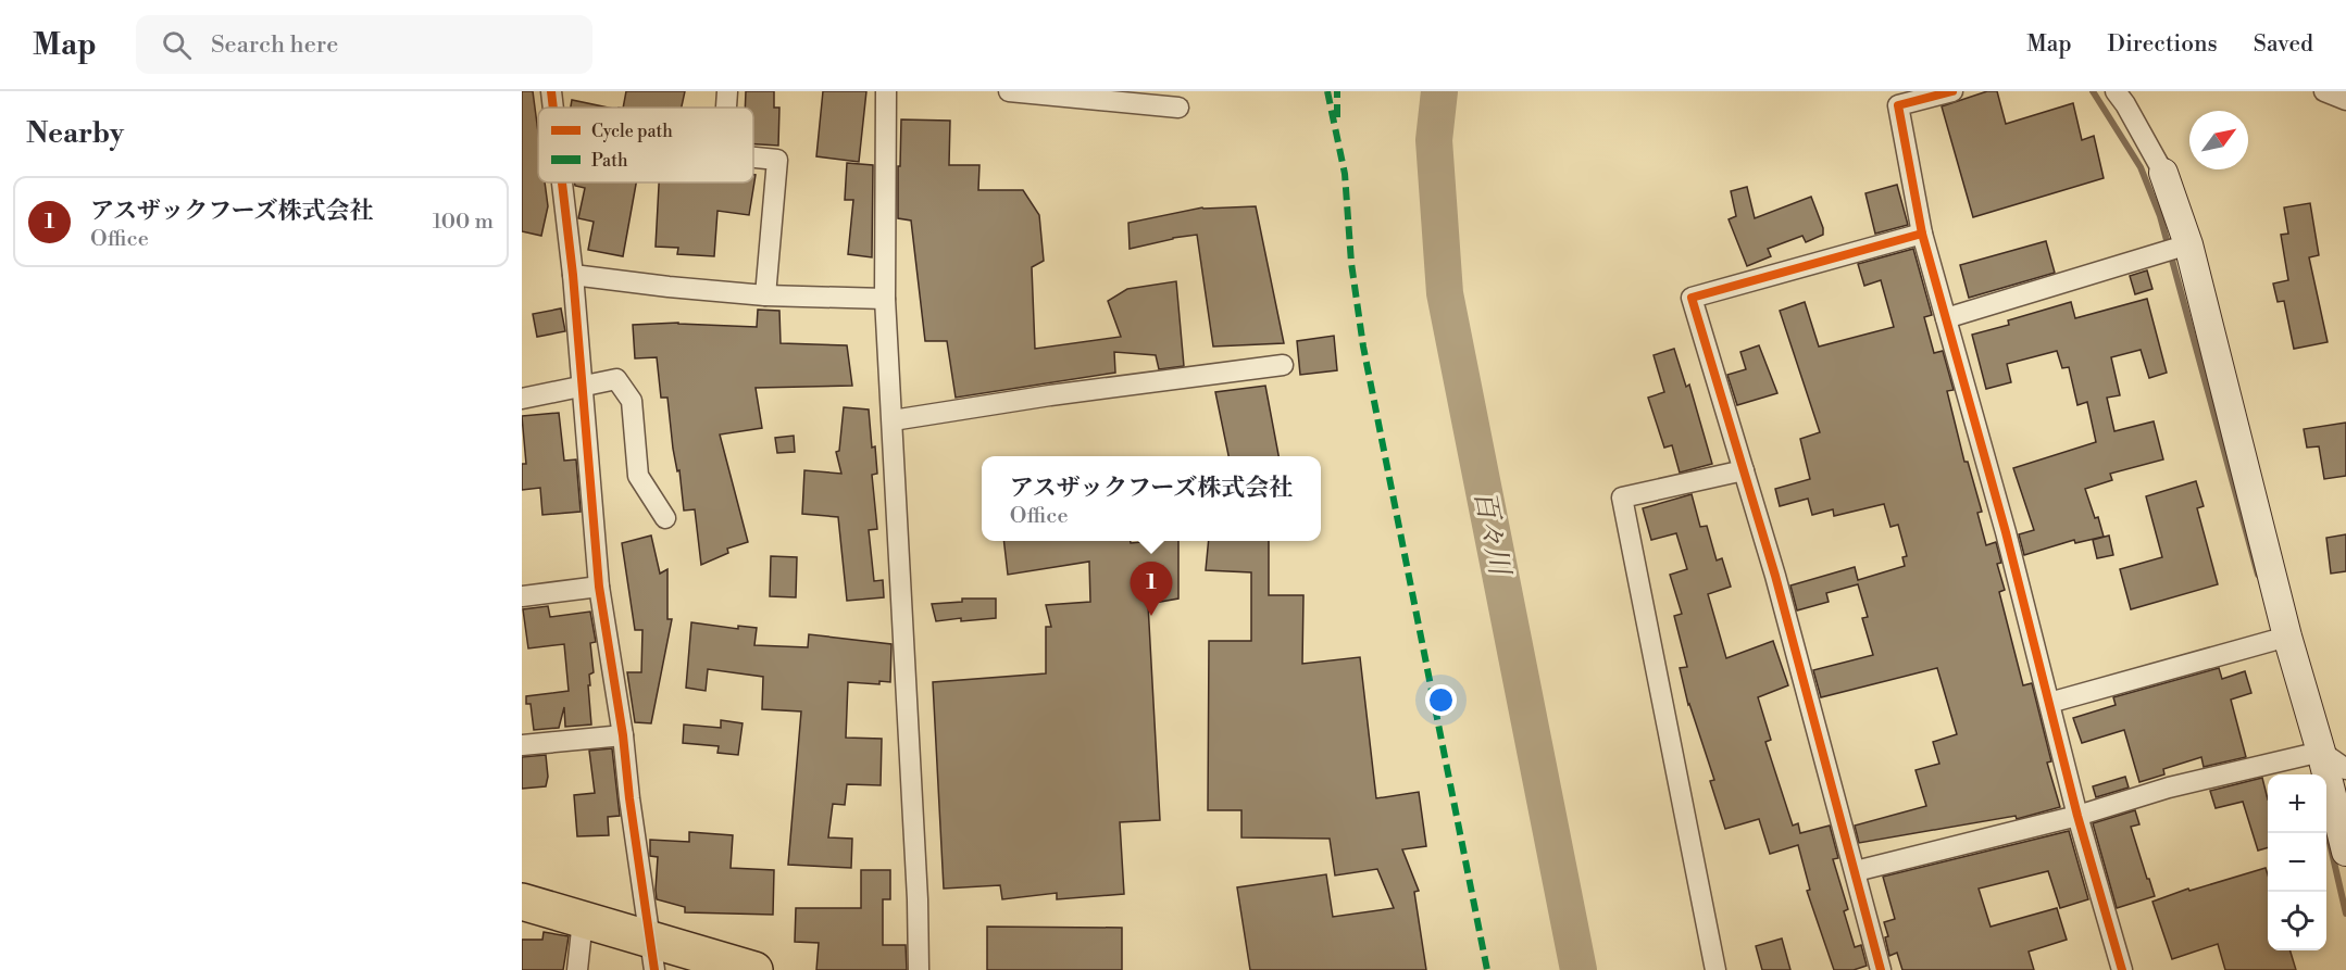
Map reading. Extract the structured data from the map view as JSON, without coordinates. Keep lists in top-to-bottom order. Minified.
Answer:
{"water":["百々川"],"legend":["Cycle path","Path"],"north":"top right","page":{"header":"Map","search":"Search here","nav":["Map","Directions","Saved"],"heading":"Nearby","list":[{"mark":"1","name":"アスザックフーズ株式会社","note":"Office","value":"100 m"}],"popup":["アスザックフーズ株式会社","Office"],"pins":"1","map_buttons":["+","−"]}}
